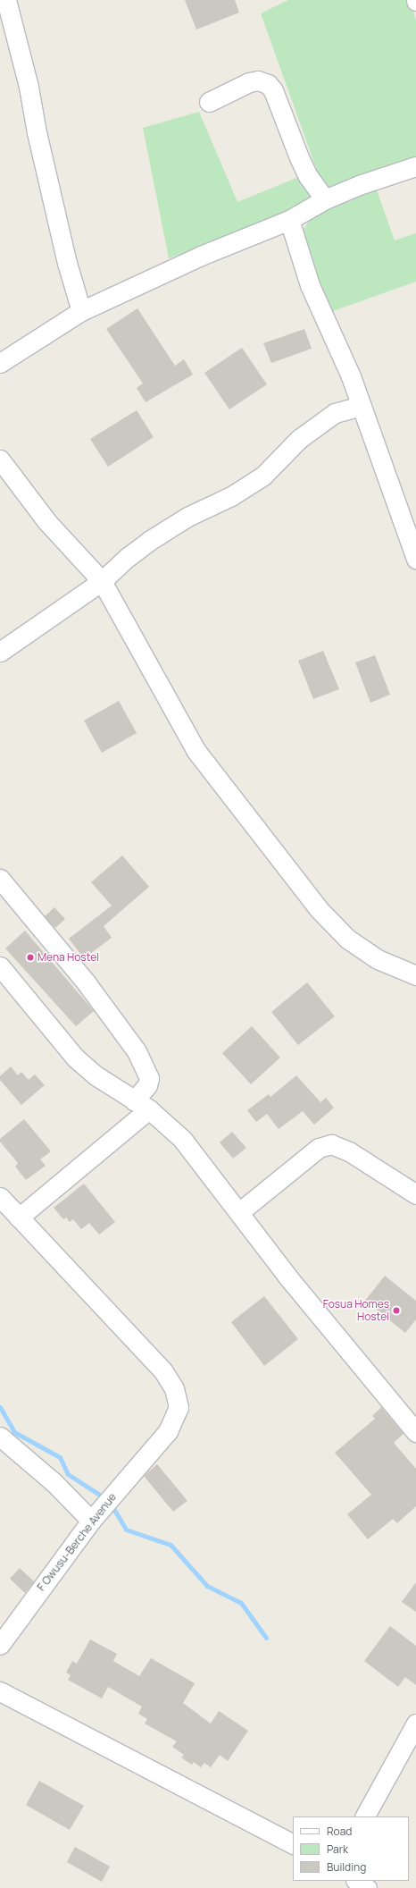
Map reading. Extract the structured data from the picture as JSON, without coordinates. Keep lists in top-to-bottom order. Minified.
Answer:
{"streets":{"street":["F Owusu-Berche Avenue"]},"places":["Mena Hostel","Fosua Homes Hostel"],"legend":["Road","Park","Building"]}
